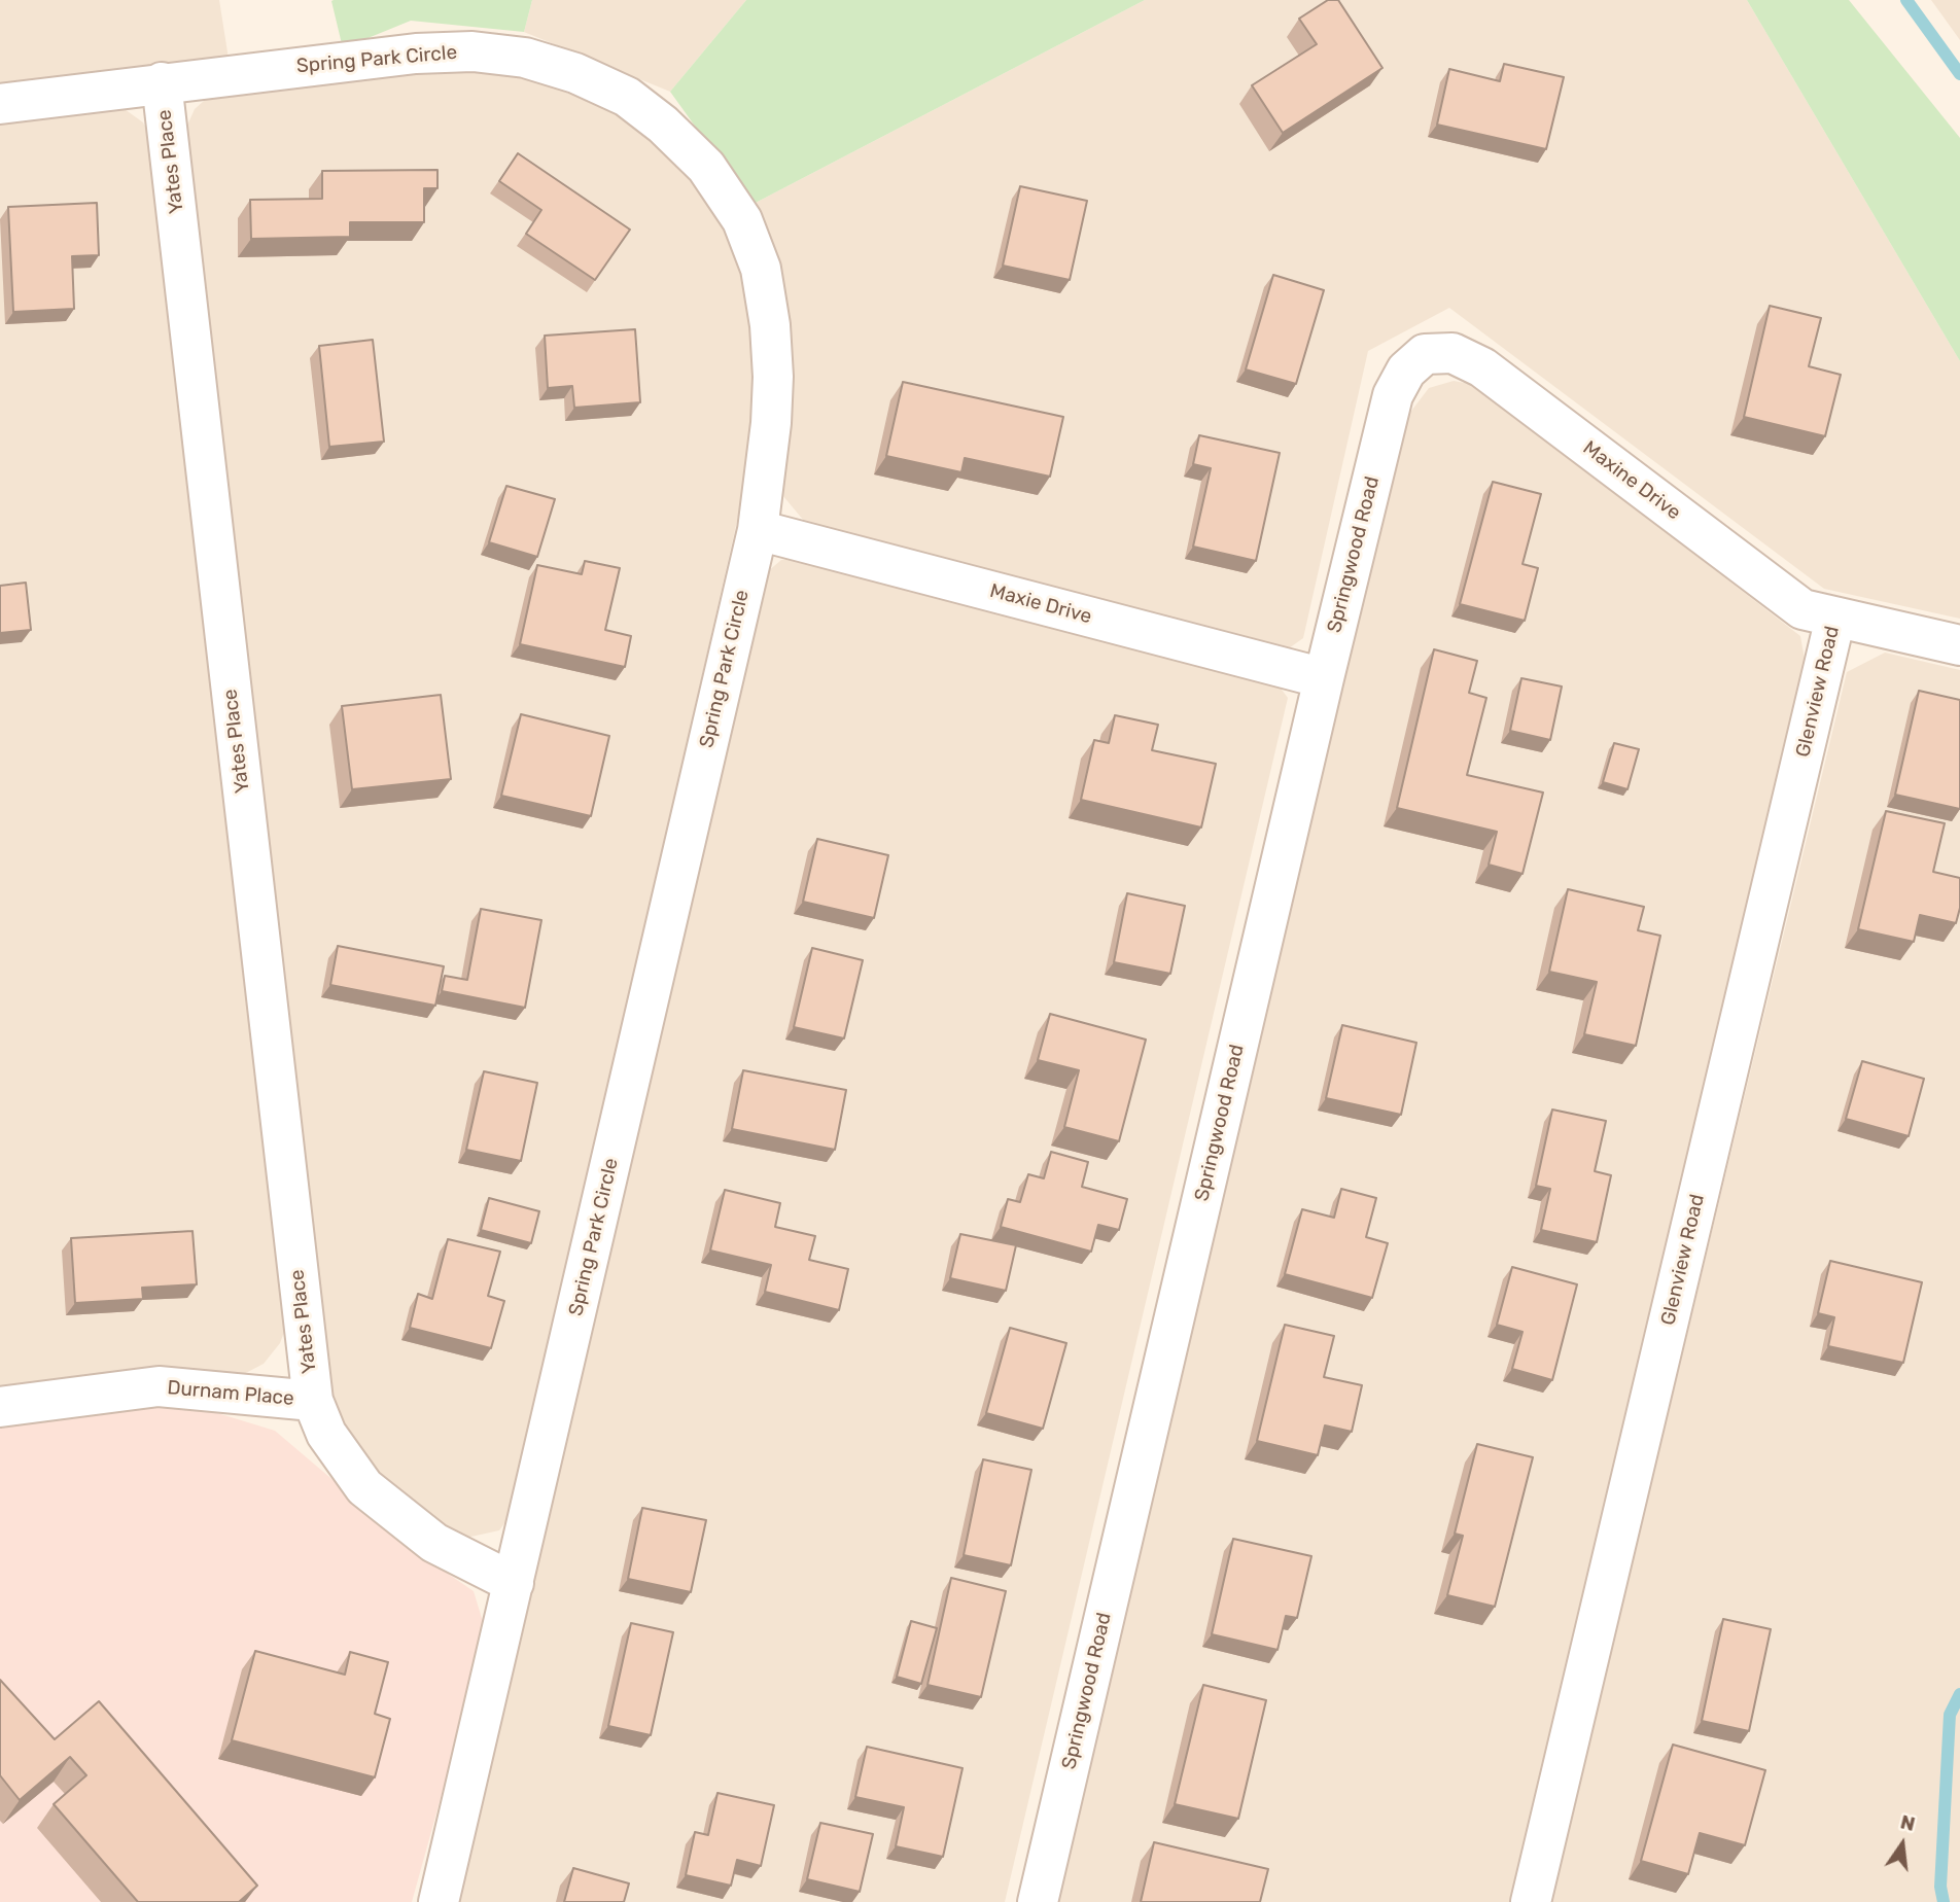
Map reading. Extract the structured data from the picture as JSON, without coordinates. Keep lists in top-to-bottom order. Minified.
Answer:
{"streets":{"street":["Spring Park Circle","Yates Place","Maxine Drive","Springwood Road","Maxie Drive","Glenview Road","Durnam Place"]},"crossings":[["Spring Park Circle","Yates Place"],["Spring Park Circle","Maxie Drive"],["Spring Park Circle","Durnam Place"],["Yates Place","Durnam Place"],["Maxine Drive","Springwood Road"],["Maxine Drive","Glenview Road"],["Springwood Road","Maxie Drive"]],"north":"top"}
